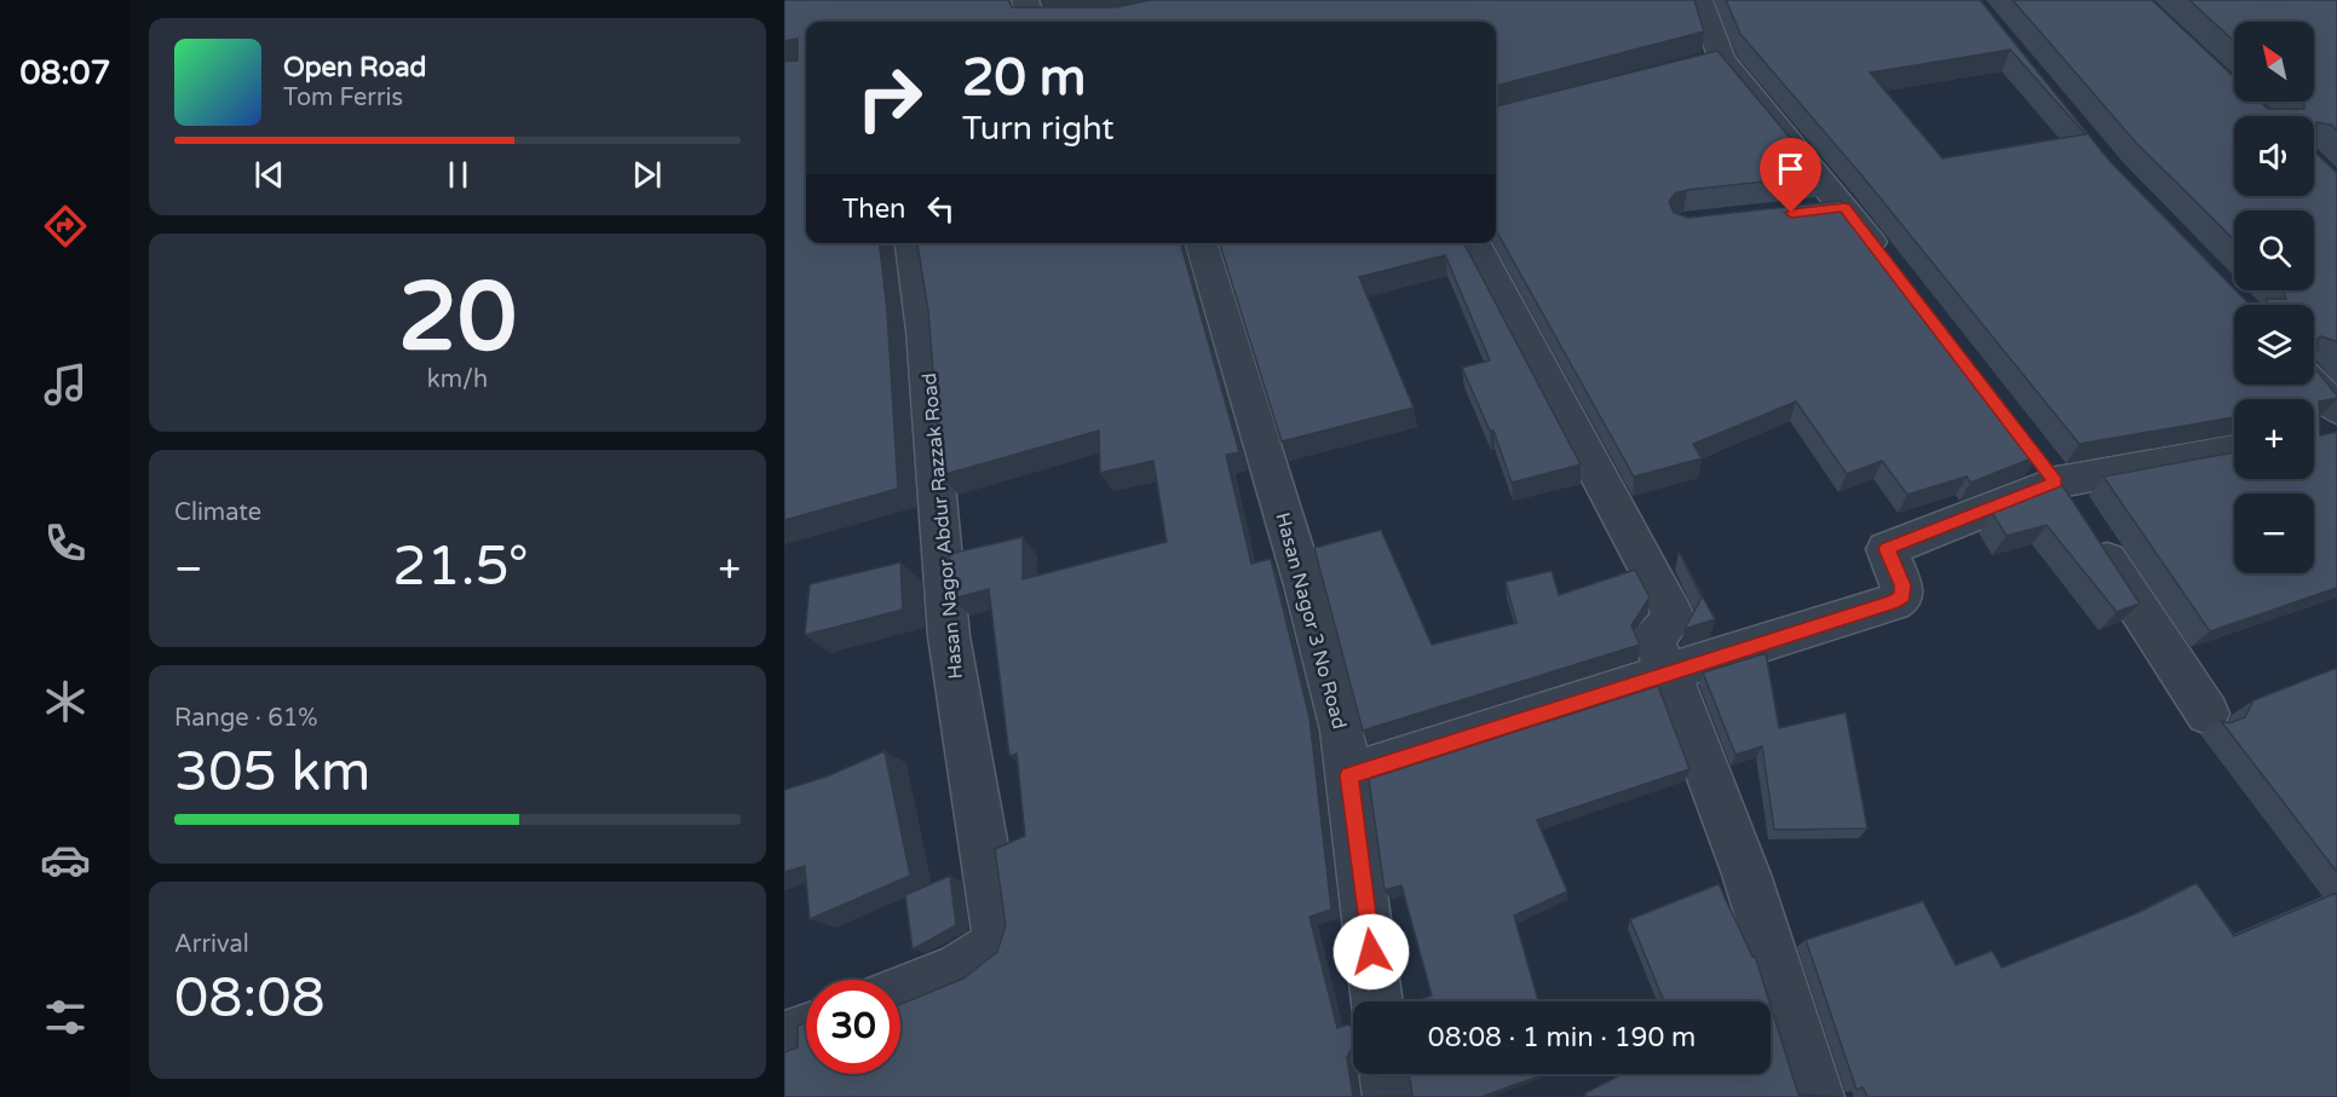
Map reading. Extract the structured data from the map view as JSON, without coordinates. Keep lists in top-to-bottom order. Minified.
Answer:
{"streets":{"street":["Hasan Nagor Abdur Razzak Road","Hasan Nagor 3 No Road"]},"north":"top left","page":{"tabs":"08:07","map_buttons":["+","−"],"turn":["20 m","Turn right"],"song":["Open Road","Tom Ferris"],"then":"Then","tile":[["20","km/h"],"Climate",["Range · 61%","305 km"],["Arrival","08:08"]],"heat":["−","21.5°","+"],"limit":"30","trip":"08:08 · 1 min · 190 m"}}
